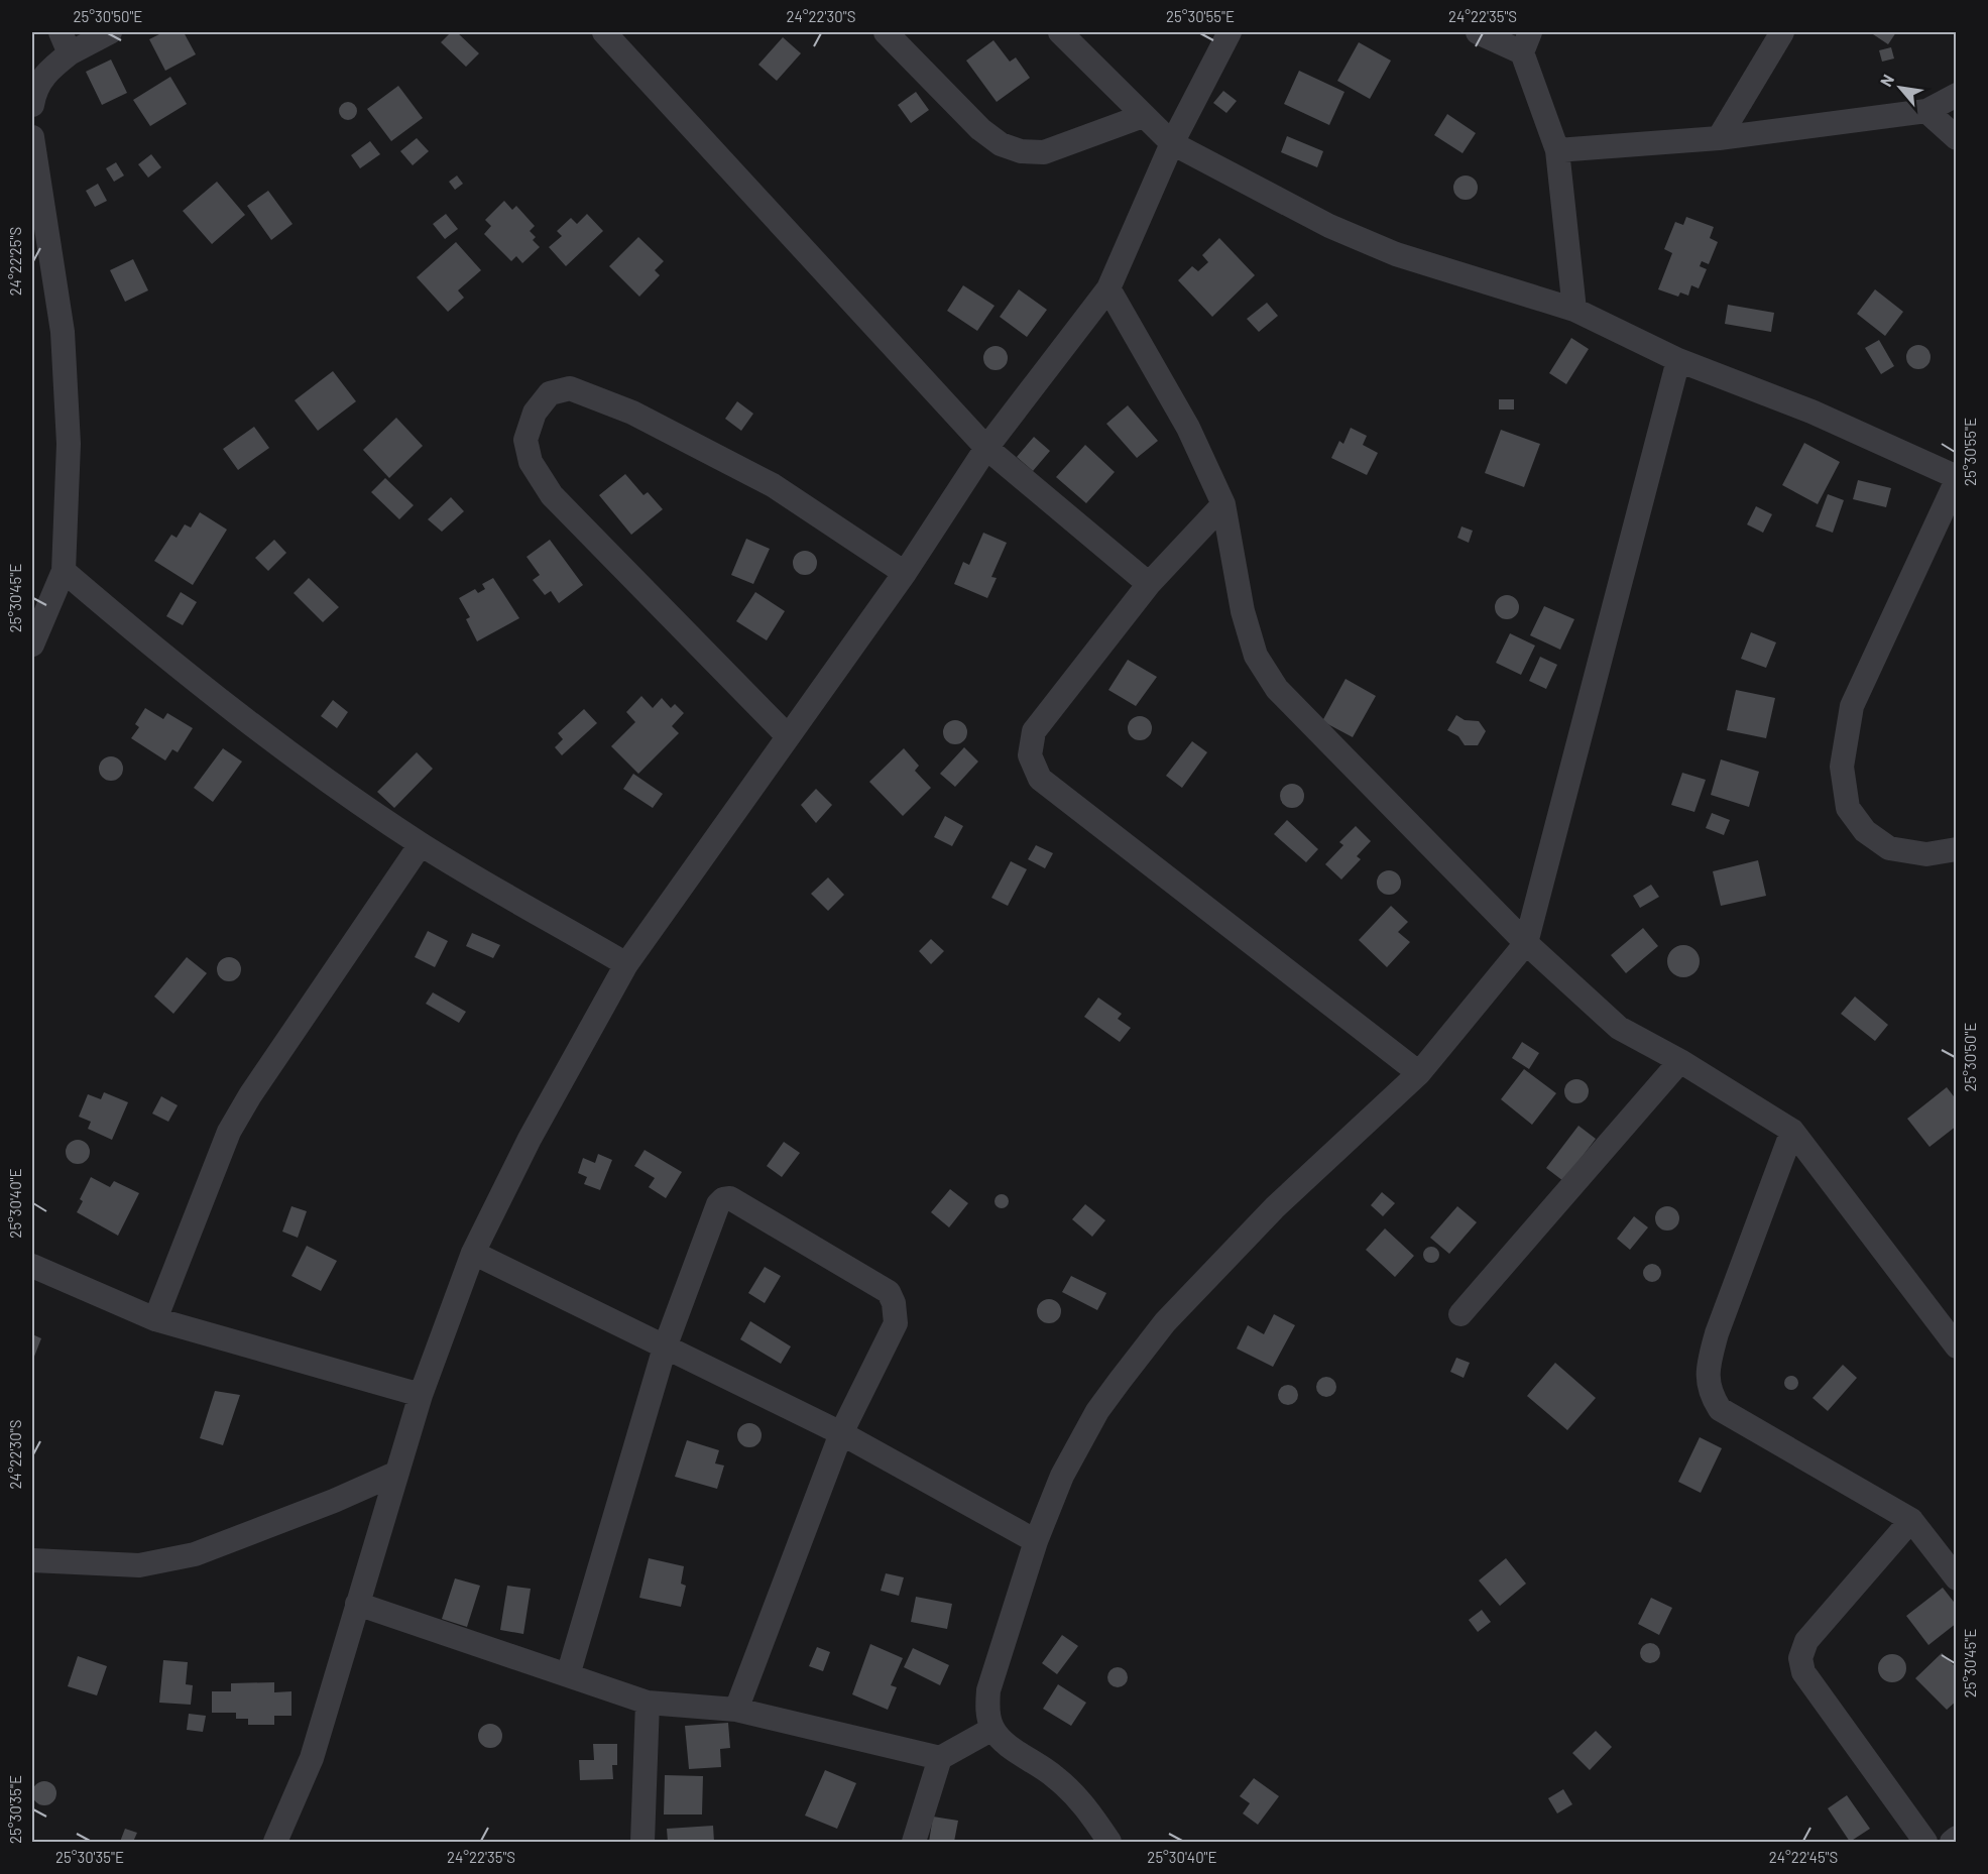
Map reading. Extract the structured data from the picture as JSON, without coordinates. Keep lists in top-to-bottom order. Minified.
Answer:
{"north":"top left","coordinates":["25°30'50\"E","24°22'30\"S","25°30'55\"E","24°22'35\"S","24°22'25\"S","25°30'45\"E","25°30'40\"E","25°30'35\"E","24°22'45\"S"]}
